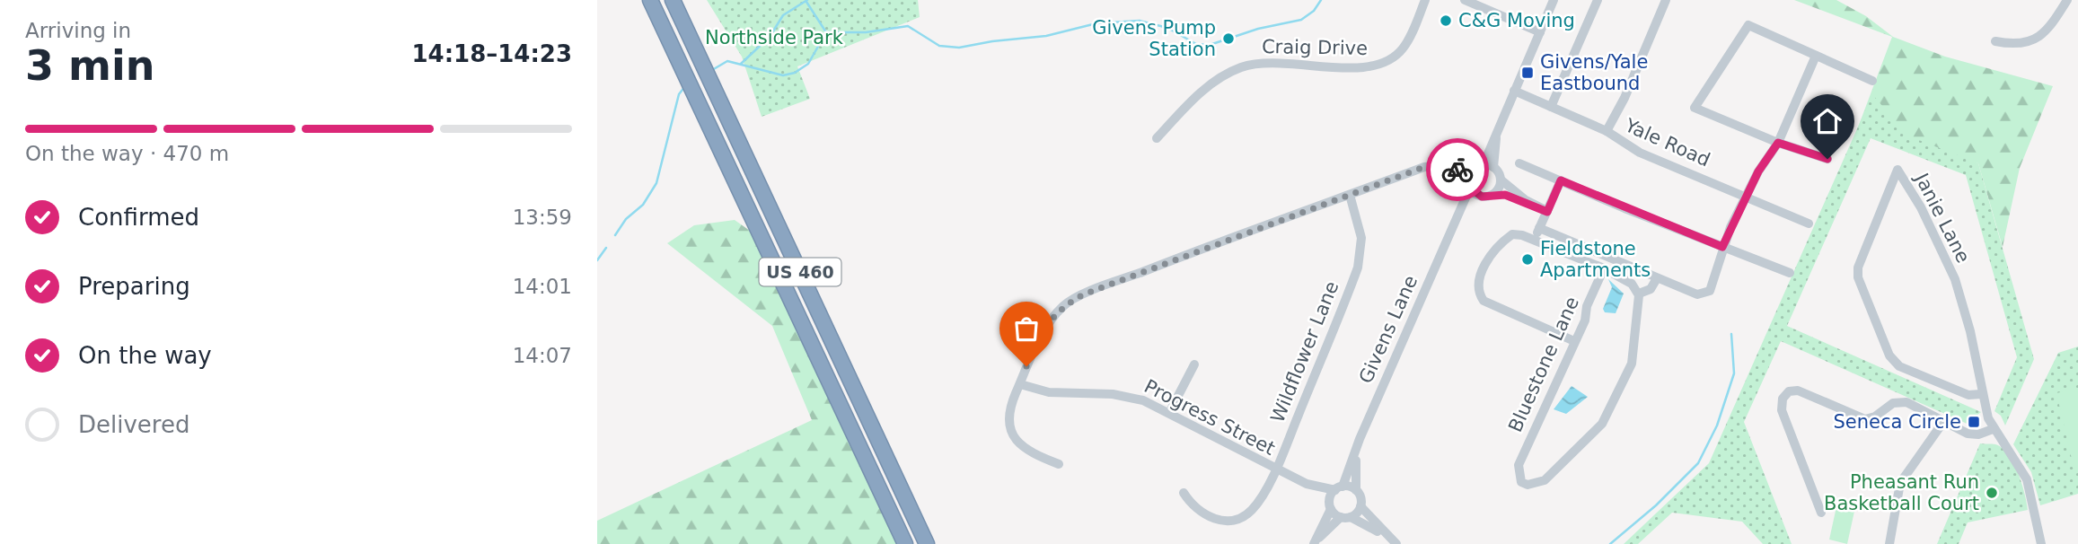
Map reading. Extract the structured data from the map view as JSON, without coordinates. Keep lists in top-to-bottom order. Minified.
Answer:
{"streets":{"highway":["US 460"],"street":["Craig Drive","Yale Road","Janie Lane","Givens Lane","Wildflower Lane","Bluestone Lane","Progress Street"]},"crossings":[["Givens Lane","Progress Street"],["Wildflower Lane","Progress Street"]],"parks":["Northside Park"],"places":{"other":["C&G Moving","Givens Pump Station","Fieldstone Apartments","Pheasant Run Basketball Court"],"transit":["Givens/Yale Eastbound","Seneca Circle"]},"page":{"heading":["3 min","Arriving in","14:18–14:23"],"bar":"On the way · 470 m","list":[["Confirmed","13:59"],["Preparing","14:01"],["On the way","14:07"],"Delivered"]}}
